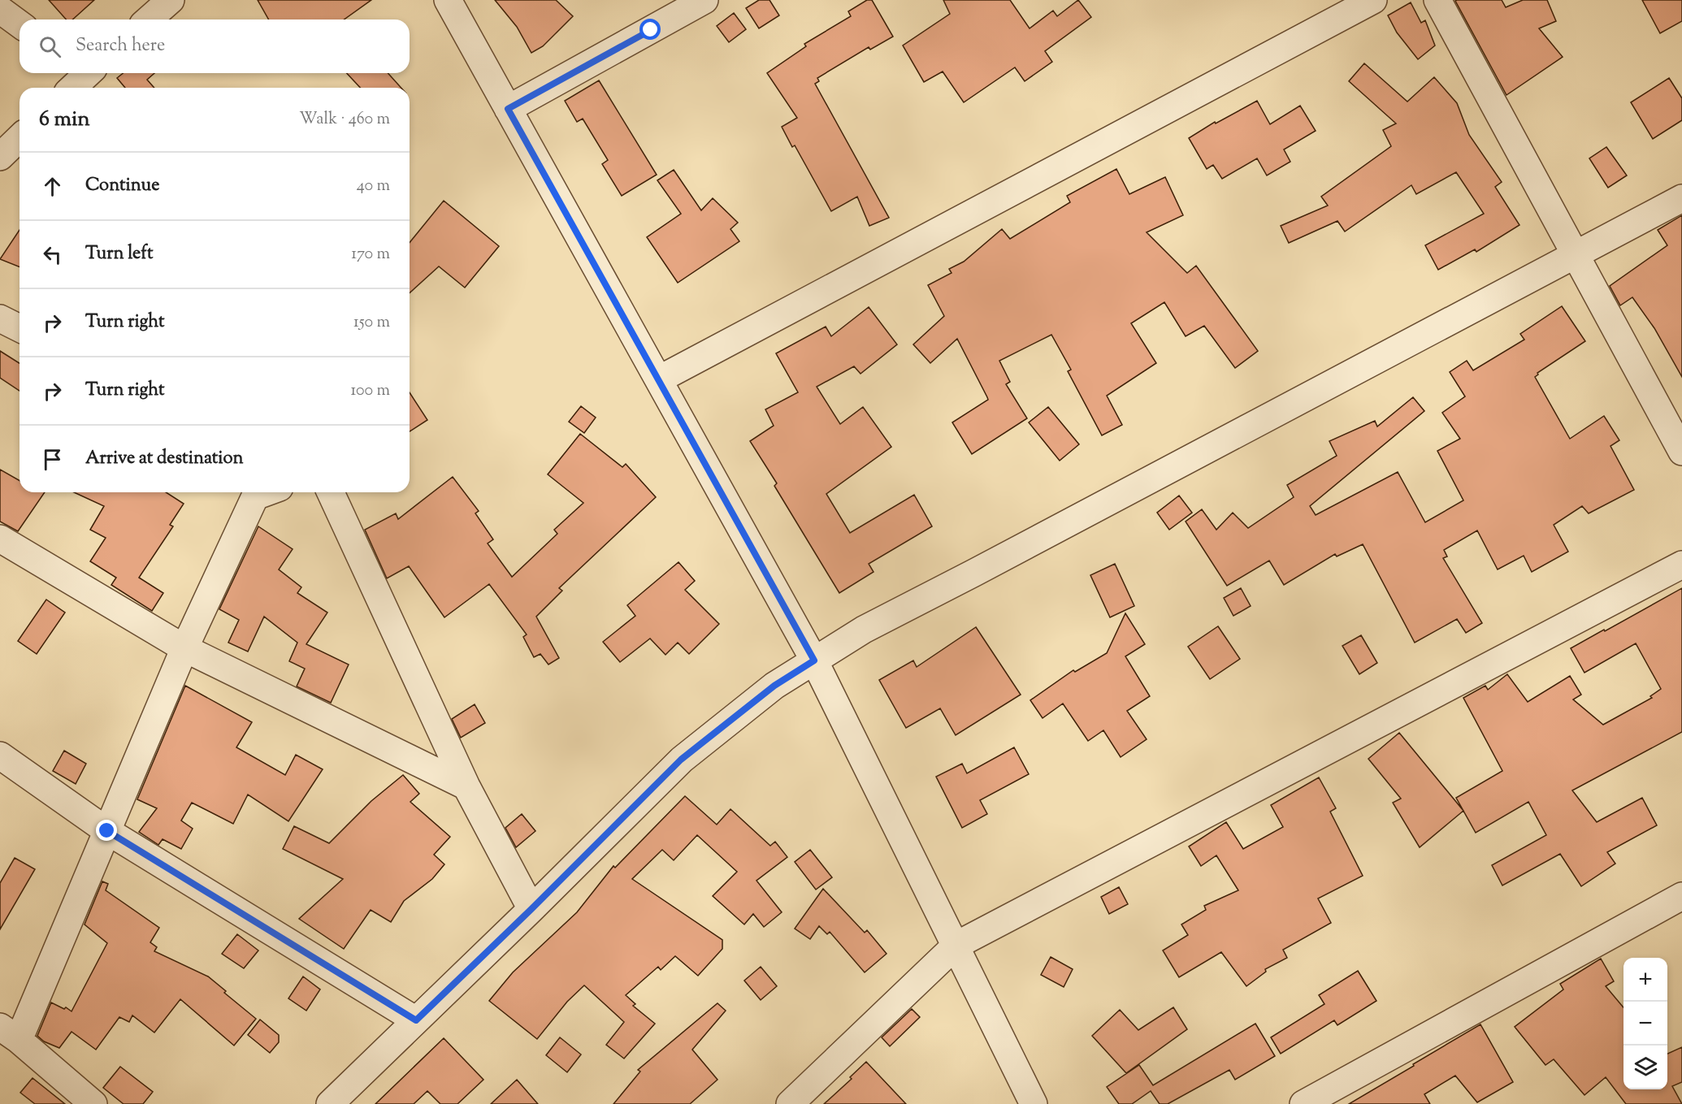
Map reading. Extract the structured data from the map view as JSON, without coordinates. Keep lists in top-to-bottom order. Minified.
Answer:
{"page":{"search":"Search here","heading":["6 min","Walk · 460 m"],"list":[["Continue","40 m"],["Turn left","170 m"],["Turn right","150 m"],["Turn right","100 m"],"Arrive at destination"],"map_buttons":["+","−"]}}
